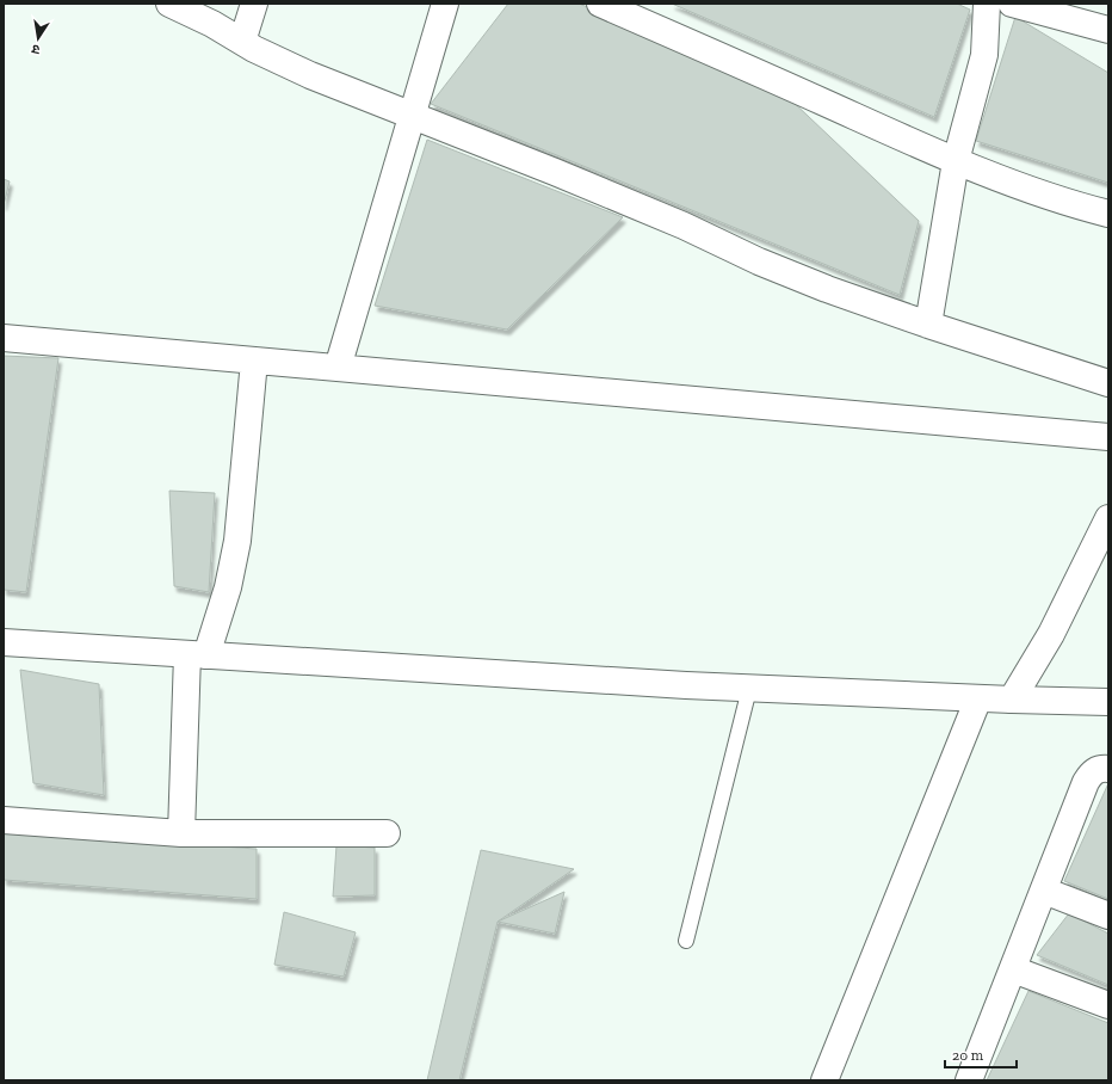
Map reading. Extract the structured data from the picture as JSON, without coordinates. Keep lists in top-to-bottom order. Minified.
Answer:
{"scale_bar":"20 m","north":"bottom"}
